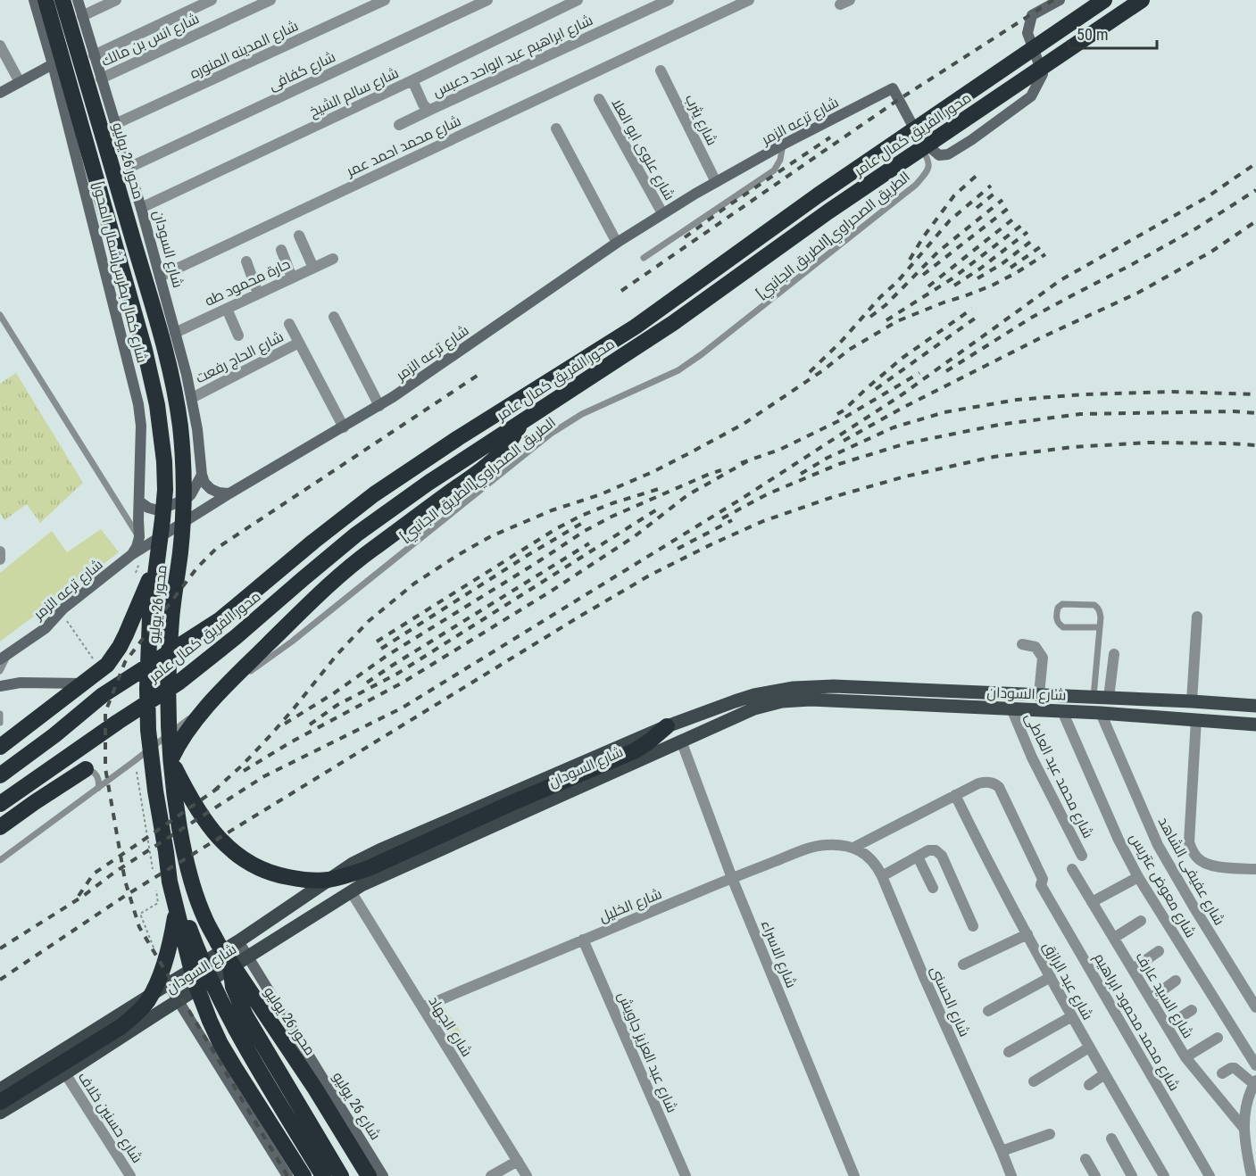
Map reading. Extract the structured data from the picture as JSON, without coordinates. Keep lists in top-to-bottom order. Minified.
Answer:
{"streets":{"highway":["محور الفريق كمال عامر","محور 26 يوليو"],"main road":["شارع السودان"],"street":["شارع انس بن مالك","شارع المدينه المنوره","شارع ابراهيم عبد الواحد دعبس","شارع كفافى","شارع سالم الشيخ","شارع يثرب","شارع ترعه الزمر","شارع محمد احمد عمر","شارع علوى ابو العلا","شارع كمال بطرس[شمال المحور]","حارة محمود طه","شارع الحاج رفعت","شارع محمد عبد العاطى","شارع عفيفى الشاهد","شارع معوض عتريس","شارع الخليل","شارع الاسراء","شارع عبد الرازق","شارع السيد عارف","شارع الحسنى","شارع محمد محمود ابراهيم","شارع الجهاد","شارع عبد العزيز جاويش","شارع 26 يوليو","شارع حسنين خلاف"],"lane":["الطريق الصحراوي[الطريق الجانبي]"]},"crossings":[["شارع انس بن مالك","شارع السودان"],["شارع المدينه المنوره","شارع السودان"],["شارع ابراهيم عبد الواحد دعبس","شارع سالم الشيخ"],["شارع كفافى","شارع السودان"],["شارع سالم الشيخ","شارع السودان"],["شارع يثرب","شارع ترعه الزمر"],["شارع ترعه الزمر","شارع علوى ابو العلا"],["شارع ترعه الزمر","الطريق الصحراوي[الطريق الجانبي]"],["شارع ترعه الزمر","شارع كمال بطرس[شمال المحور]"],["شارع محمد احمد عمر","شارع السودان"],["محور 26 يوليو","شارع السودان"],["محور 26 يوليو","حارة محمود طه"],["شارع السودان","حارة محمود طه"],["شارع السودان","شارع الحاج رفعت"],["شارع السودان","شارع محمد عبد العاطى"],["شارع السودان","شارع عفيفى الشاهد"],["شارع السودان","شارع معوض عتريس"],["شارع السودان","شارع الاسراء"],["شارع السودان","شارع الجهاد"],["شارع السودان","شارع 26 يوليو"],["شارع السودان","شارع حسنين خلاف"],["شارع الخليل","شارع الاسراء"],["شارع الخليل","شارع الحسنى"],["شارع الخليل","شارع محمد محمود ابراهيم"],["شارع الخليل","شارع الجهاد"],["شارع الخليل","شارع عبد العزيز جاويش"],["شارع عبد الرازق","شارع محمد محمود ابراهيم"],["شارع الحسنى","شارع محمد محمود ابراهيم"]],"scale_bar":"50 m"}
